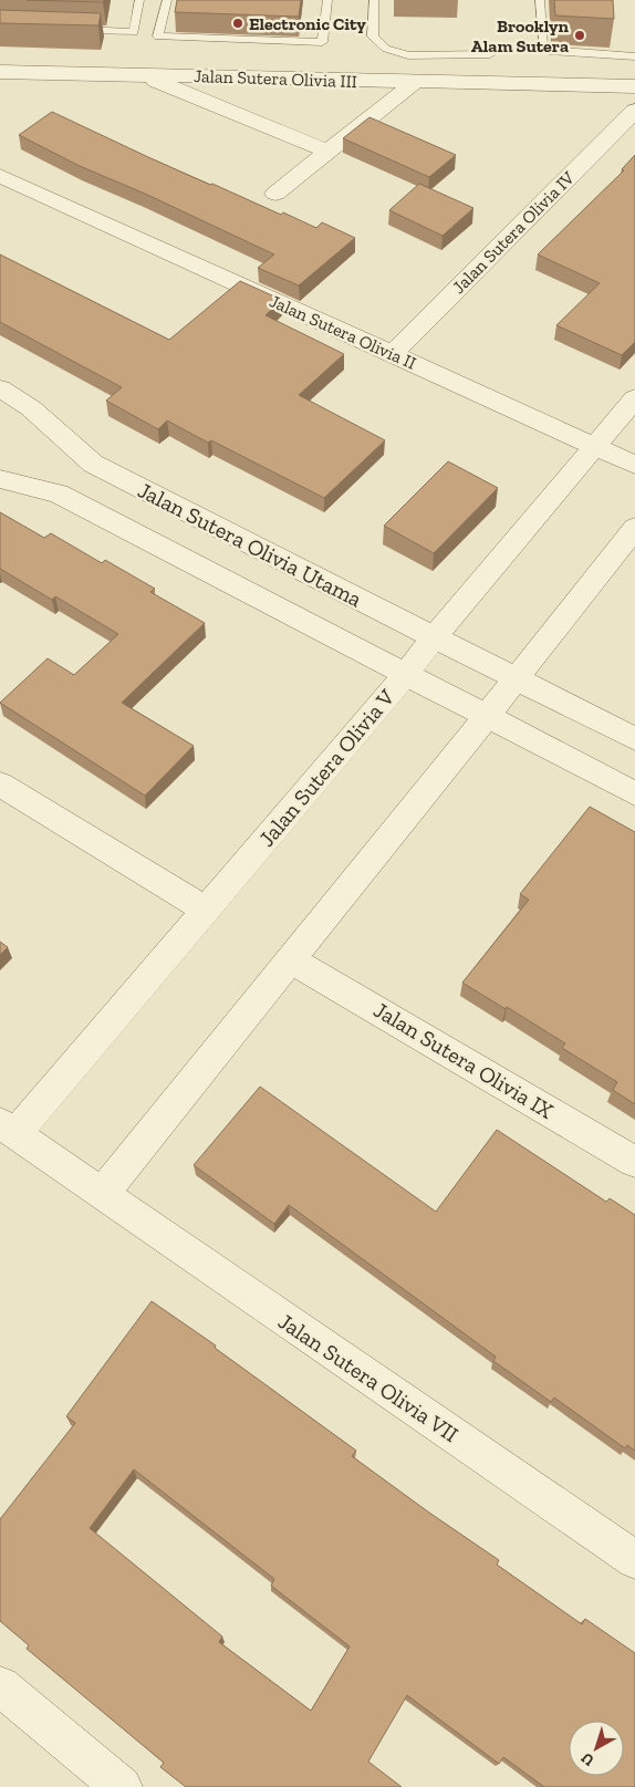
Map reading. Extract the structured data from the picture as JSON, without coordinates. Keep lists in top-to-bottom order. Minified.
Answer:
{"streets":{"street":["Jalan Sutera Olivia III","Jalan Sutera Olivia IV","Jalan Sutera Olivia II","Jalan Sutera Olivia Utama","Jalan Sutera Olivia V","Jalan Sutera Olivia IX","Jalan Sutera Olivia VII"]},"crossings":[["Jalan Sutera Olivia IV","Jalan Sutera Olivia II"],["Jalan Sutera Olivia II","Jalan Sutera Olivia V"],["Jalan Sutera Olivia Utama","Jalan Sutera Olivia V"],["Jalan Sutera Olivia V","Jalan Sutera Olivia VII"]],"places":["Electronic City","Brooklyn Alam Sutera"],"north":"bottom left"}
